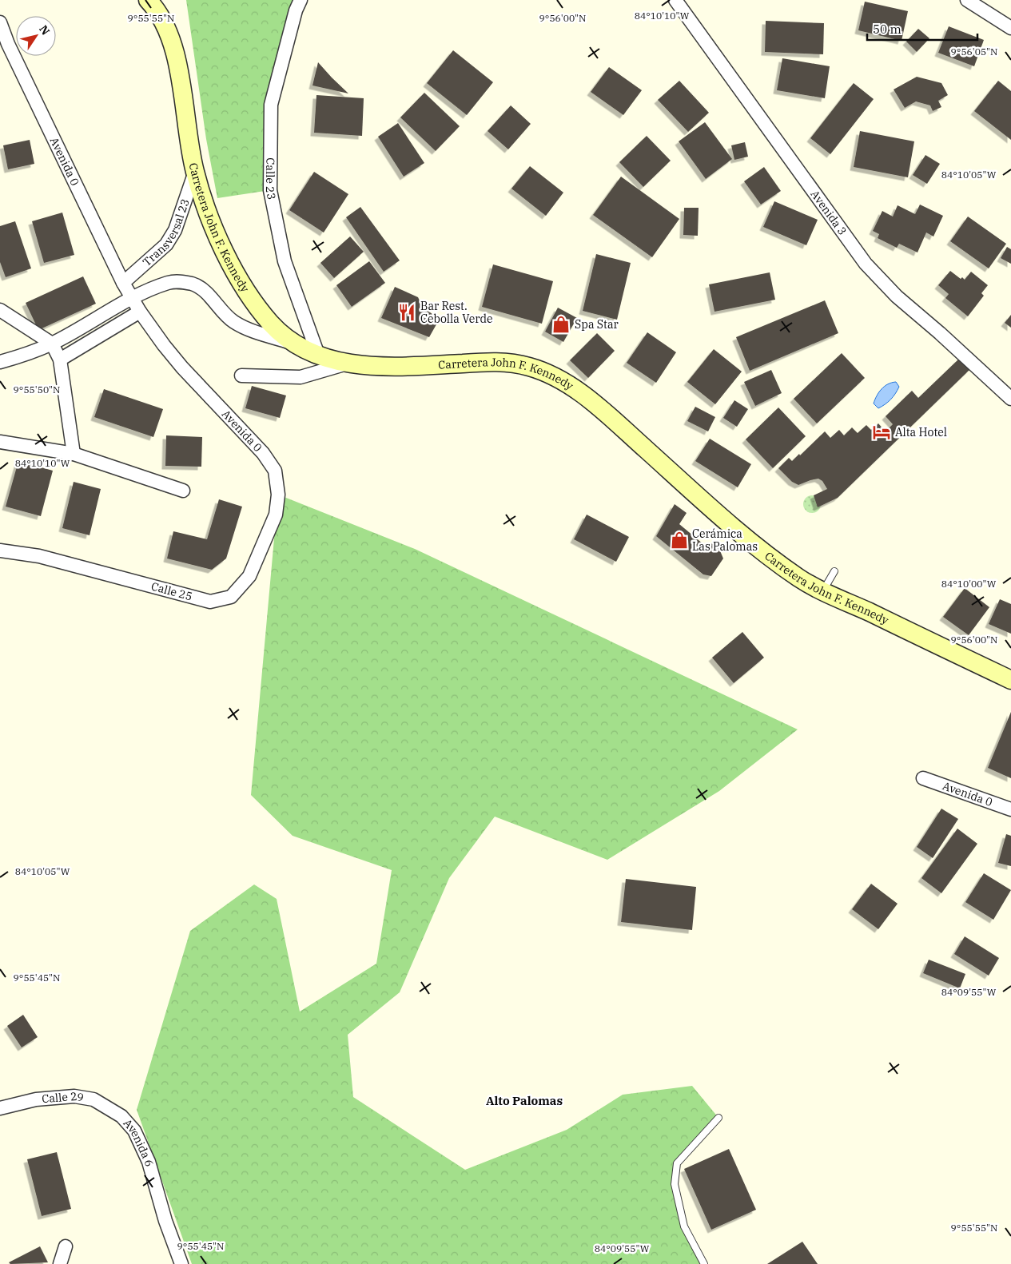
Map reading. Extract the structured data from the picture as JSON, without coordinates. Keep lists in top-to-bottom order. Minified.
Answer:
{"streets":{"main road":["Carretera John F. Kennedy"],"street":["Avenida 0","Calle 23","Avenida 3","Transversal 23","Calle 25","Calle 29","Avenida 6"]},"crossings":[["Avenida 0","Transversal 23"],["Avenida 0","Calle 25"],["Calle 23","Carretera John F. Kennedy"],["Carretera John F. Kennedy","Transversal 23"],["Calle 29","Avenida 6"]],"districts":["Alto Palomas"],"places":{"restaurant":["Bar Rest. Cebolla Verde"],"shop":["Spa Star","Cerámica Las Palomas"],"hotel":["Alta Hotel"]},"scale_bar":"50 m","north":"top right","coordinates":["84°10'10\"W","9°55'55\"N","9°56'00\"N","9°56'05\"N","84°10'05\"W","9°55'50\"N","84°10'00\"W","9°55'45\"N","84°09'55\"W"]}
